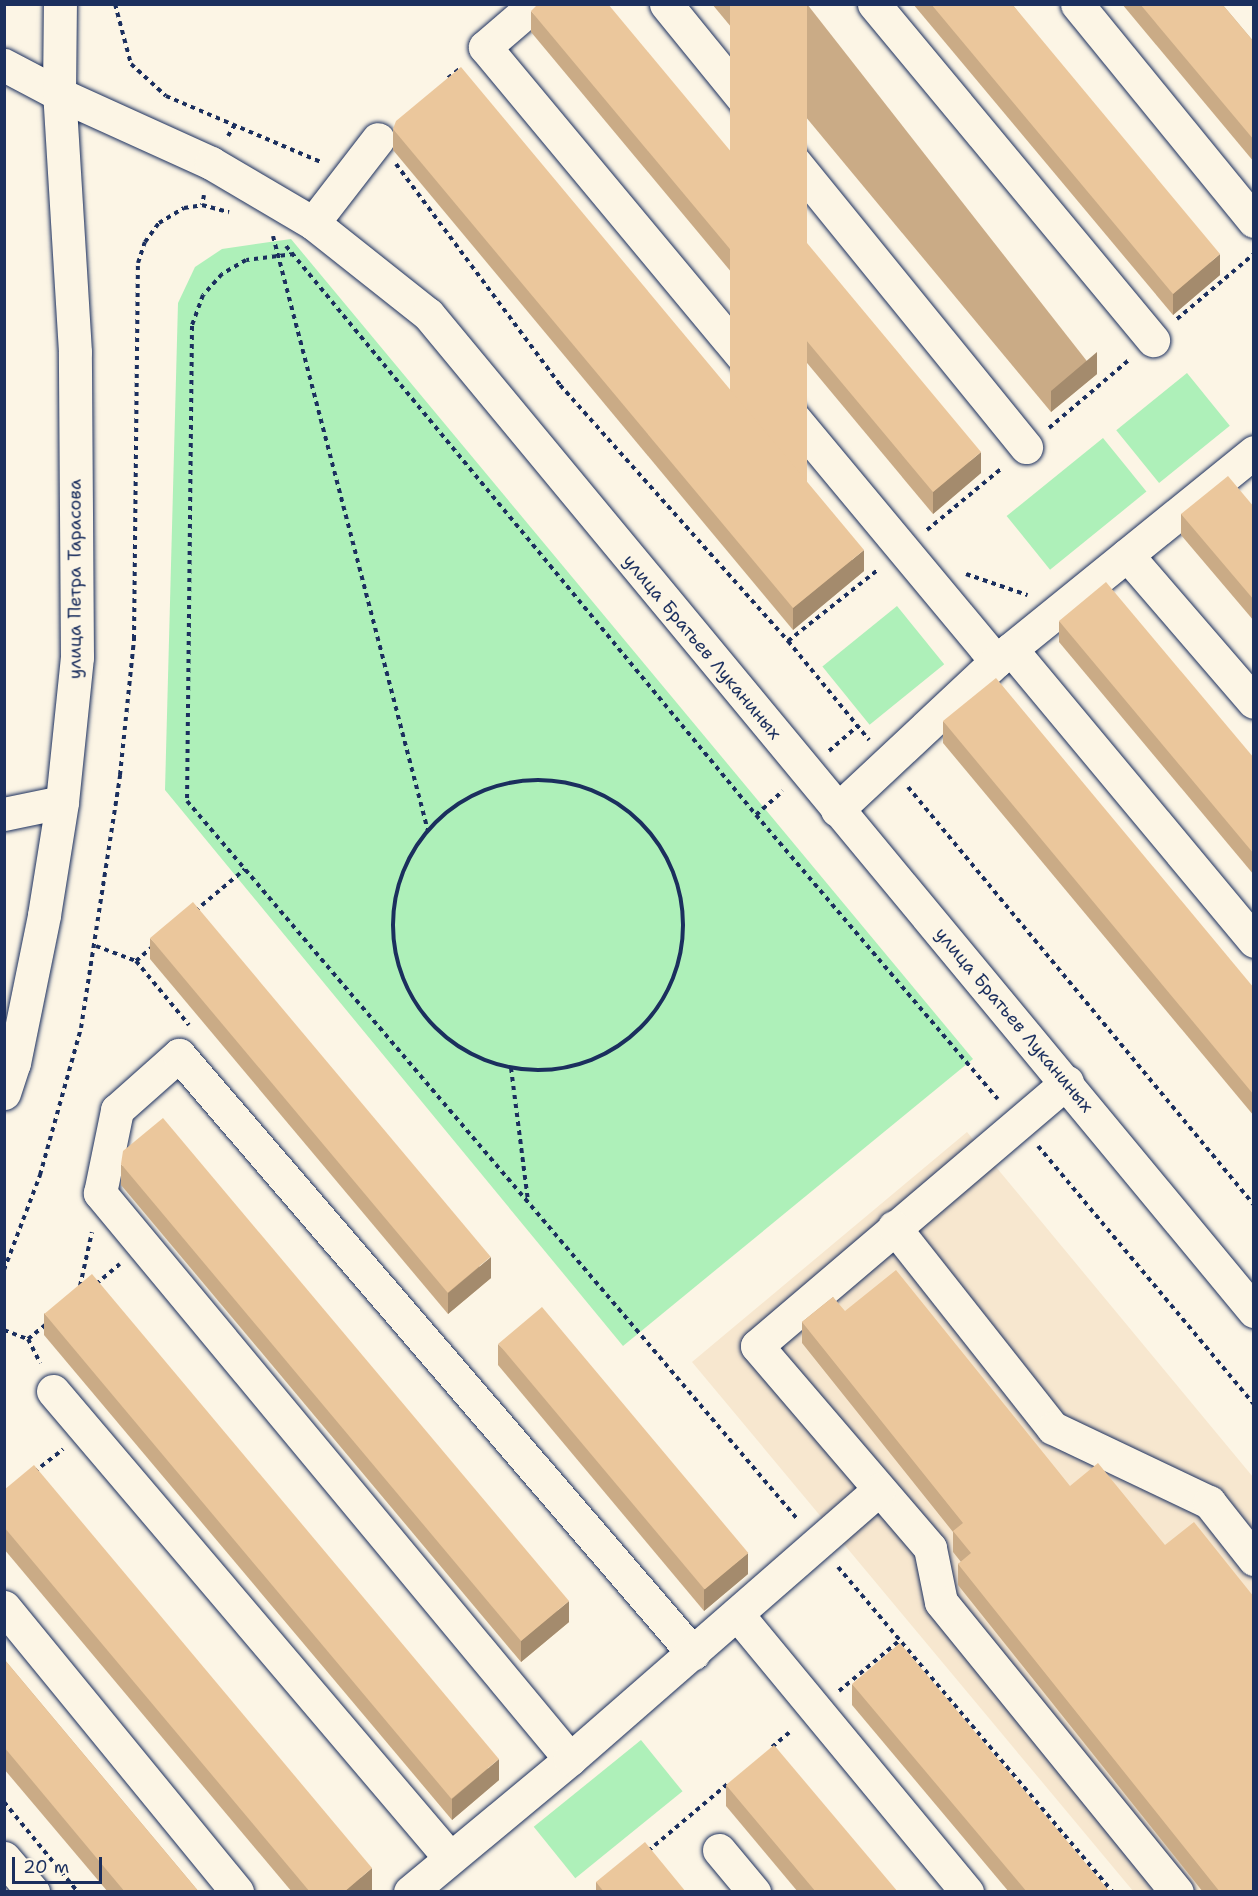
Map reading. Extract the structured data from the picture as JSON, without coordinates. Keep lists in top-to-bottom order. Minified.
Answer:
{"streets":{"street":["улица Петра Тарасова","улица Братьев Луканиных"]},"crossings":[["улица Петра Тарасова","улица Братьев Луканиных"]],"scale_bar":"20 m"}
